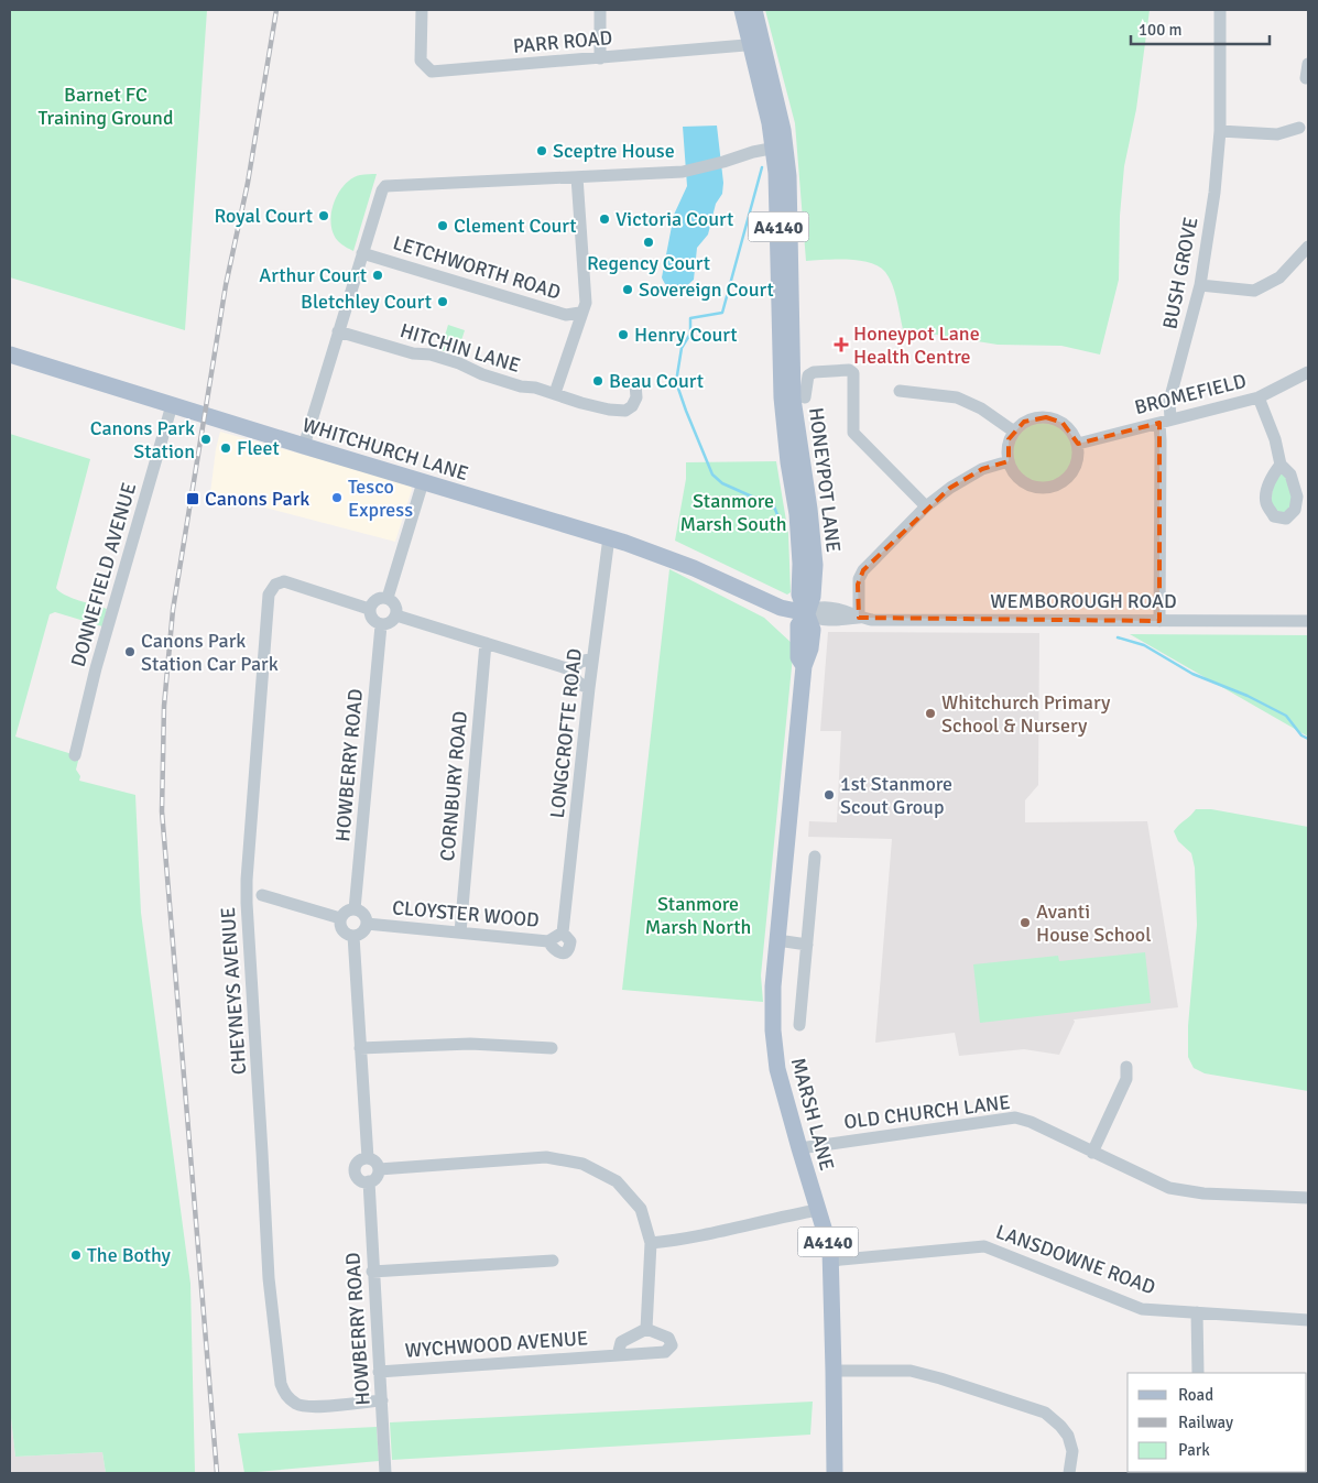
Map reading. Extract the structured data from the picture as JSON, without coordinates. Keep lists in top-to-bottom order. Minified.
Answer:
{"streets":{"main road":["A4140","WHITCHURCH LANE","HONEYPOT LANE","MARSH LANE"],"street":["PARR ROAD","LETCHWORTH ROAD","BUSH GROVE","HITCHIN LANE","BROMEFIELD","DONNEFIELD AVENUE","WEMBOROUGH ROAD","LONGCROFTE ROAD","HOWBERRY ROAD","CORNBURY ROAD","CLOYSTER WOOD","CHEYNEYS AVENUE","OLD CHURCH LANE","LANSDOWNE ROAD","WYCHWOOD AVENUE"]},"crossings":[["PARR ROAD","HONEYPOT LANE"],["BUSH GROVE","BROMEFIELD"],["BUSH GROVE","WEMBOROUGH ROAD"],["WHITCHURCH LANE","HONEYPOT LANE"],["WHITCHURCH LANE","DONNEFIELD AVENUE"],["WHITCHURCH LANE","WEMBOROUGH ROAD"],["WHITCHURCH LANE","LONGCROFTE ROAD"],["WHITCHURCH LANE","MARSH LANE"],["HONEYPOT LANE","WEMBOROUGH ROAD"],["HONEYPOT LANE","MARSH LANE"],["WEMBOROUGH ROAD","MARSH LANE"],["LONGCROFTE ROAD","CLOYSTER WOOD"],["HOWBERRY ROAD","CLOYSTER WOOD"],["HOWBERRY ROAD","CHEYNEYS AVENUE"],["HOWBERRY ROAD","WYCHWOOD AVENUE"],["CORNBURY ROAD","CLOYSTER WOOD"],["OLD CHURCH LANE","MARSH LANE"],["MARSH LANE","LANSDOWNE ROAD"]],"parks":["Barnet FC Training Ground","Stanmore Marsh South","Stanmore Marsh North"],"places":{"other":["Sceptre House","Royal Court","Victoria Court","Clement Court","Regency Court","Arthur Court","Sovereign Court","Bletchley Court","Henry Court","Beau Court","Canons Park Station","Fleet","Tesco Express","Canons Park Station Car Park","Whitchurch Primary School & Nursery","1st Stanmore Scout Group","Avanti House School","The Bothy"],"health":["Honeypot Lane Health Centre"],"transit":["Canons Park"]},"legend":["Road","Railway","Park"],"scale_bar":"100 m"}
